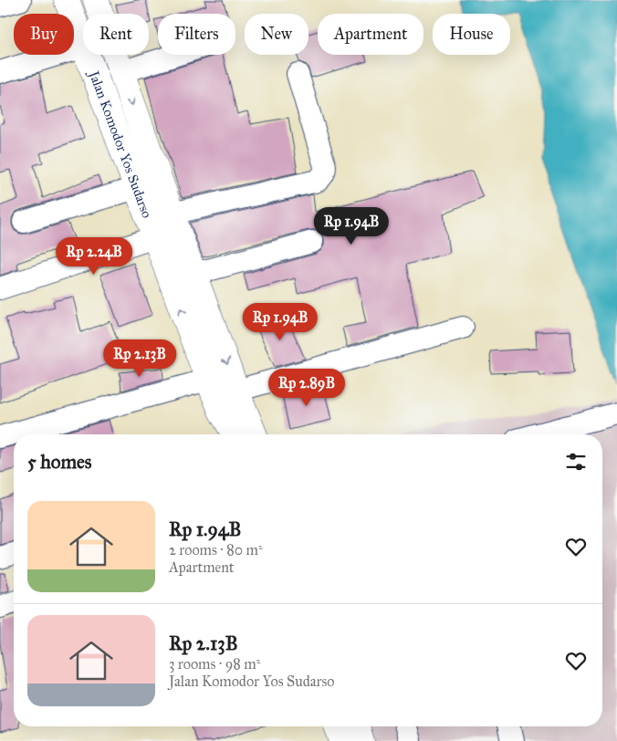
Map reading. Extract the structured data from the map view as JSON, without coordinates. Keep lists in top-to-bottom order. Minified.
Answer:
{"streets":{"highway":["Jalan Komodor Yos Sudarso"]},"page":{"chip":["Buy","Rent","Filters","New","Apartment","House"],"price":["Rp 1.94B","Rp 2.24B","Rp 1.94B","Rp 2.13B","Rp 2.89B"],"heading":"5 homes","list":[{"name":"Rp 1.94B","note":"2 rooms · 80 m² · Apartment"},{"name":"Rp 2.13B","note":"3 rooms · 98 m² · Jalan Komodor Yos Sudarso"}]}}
